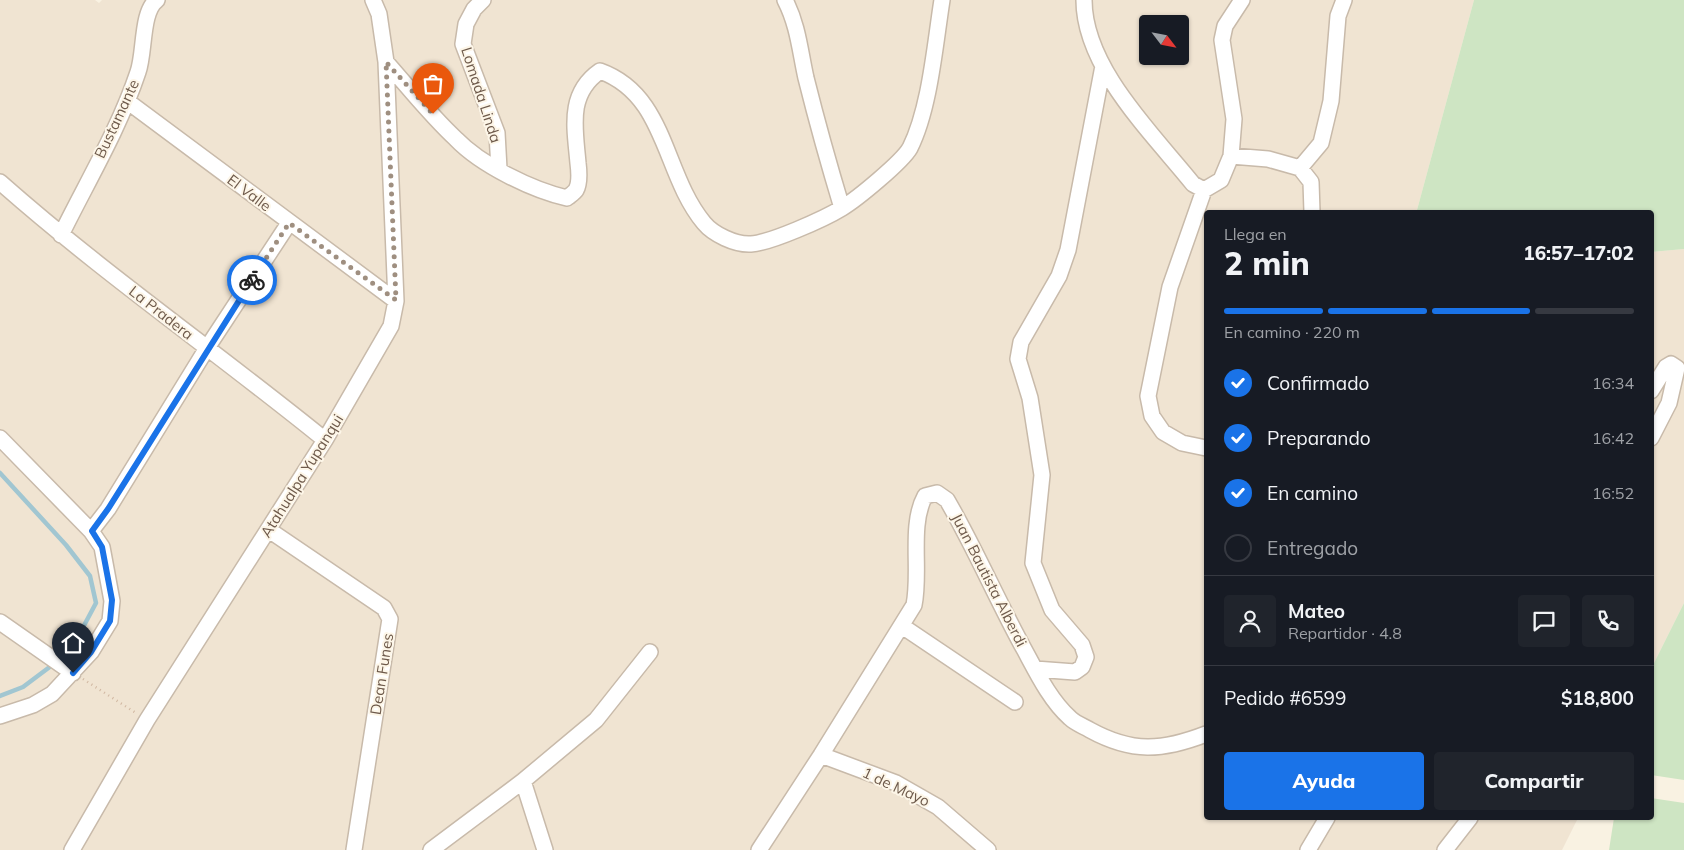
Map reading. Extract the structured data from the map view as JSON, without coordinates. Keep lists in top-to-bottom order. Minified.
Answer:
{"streets":{"street":["Lomada Linda","Bustamante","El Valle","La Pradera","Atahualpa Yupanqui","Juan Bautista Alberdi","Dean Funes","1 de Mayo"]},"crossings":[["Bustamante","El Valle"],["Bustamante","La Pradera"],["El Valle","Atahualpa Yupanqui"],["La Pradera","Atahualpa Yupanqui"],["Atahualpa Yupanqui","Dean Funes"],["Juan Bautista Alberdi","1 de Mayo"]],"north":"bottom right","page":{"heading":["2 min","Llega en","16:57–17:02"],"panel":["Mateo","Repartidor · 4.8","Pedido #6599","$18,800"],"bar":"En camino · 220 m","list":[["Confirmado","16:34"],["Preparando","16:42"],["En camino","16:52"],"Entregado"],"buttons":["Ayuda","Compartir"]}}
